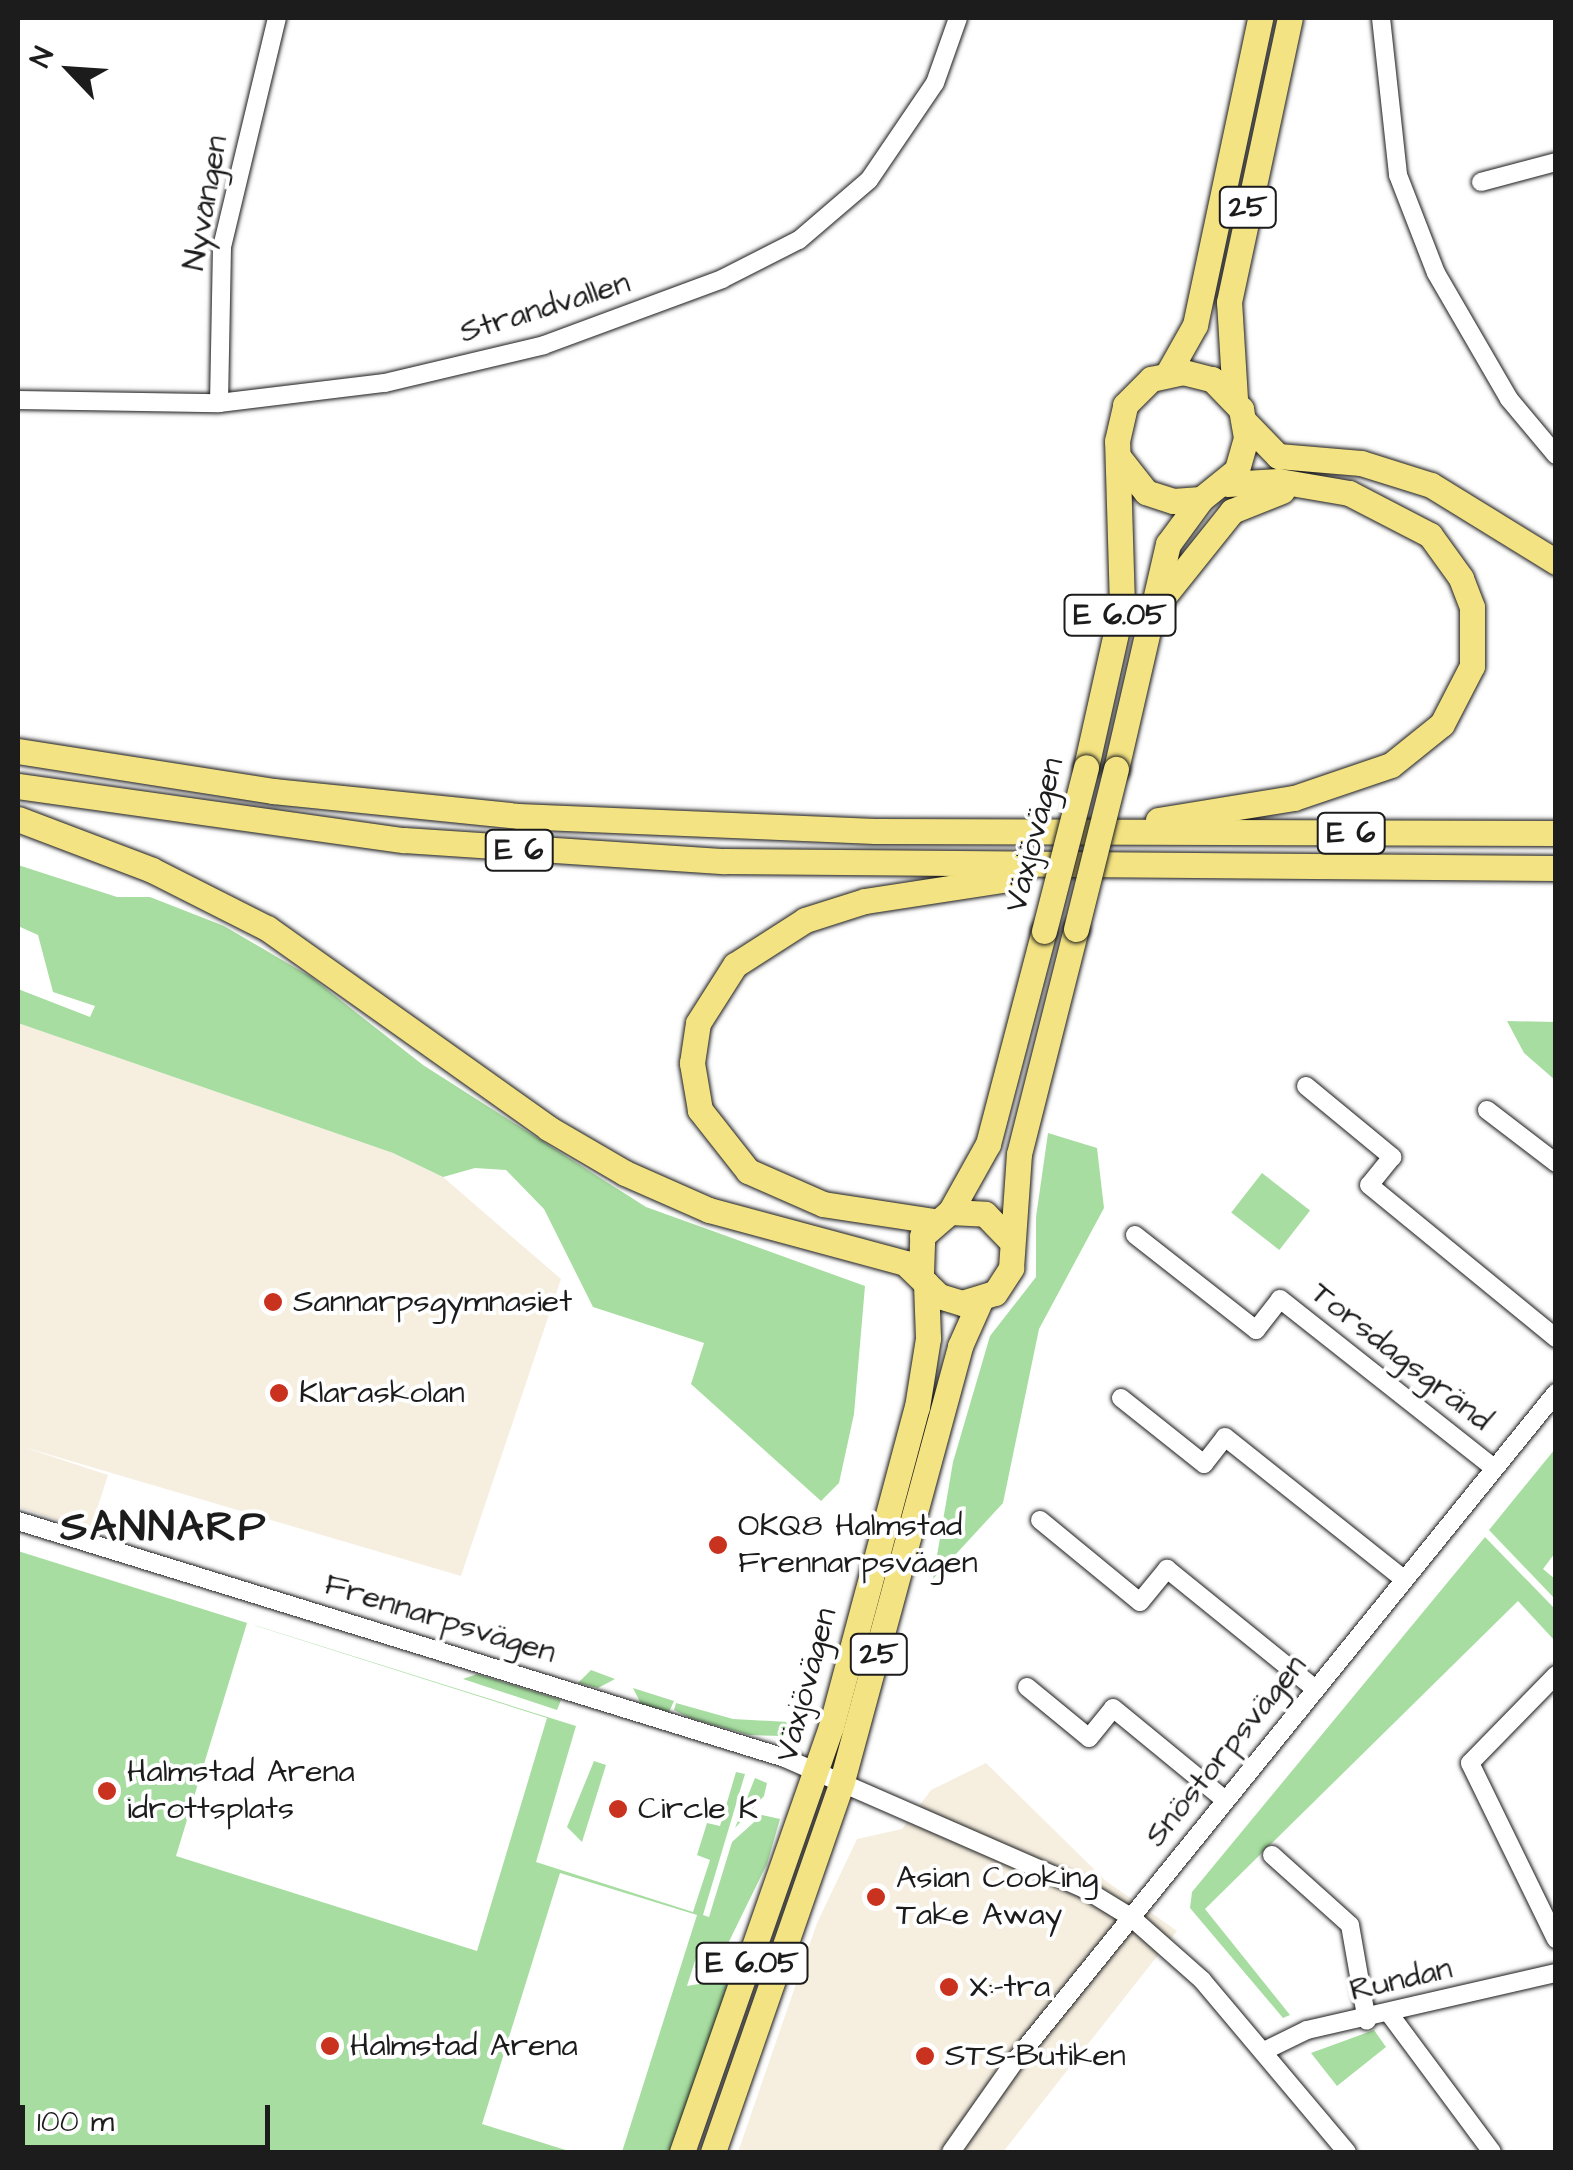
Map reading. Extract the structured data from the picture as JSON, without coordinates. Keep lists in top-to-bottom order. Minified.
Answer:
{"streets":{"highway":["25","E 6.05","E 6","Växjövägen"],"street":["Nyvången","Strandvallen","Torsdagsgränd","Frennarpsvägen","Snöstorpsvägen","Rundan"]},"crossings":[["Nyvången","Strandvallen"],["25","Växjövägen"],["Växjövägen","Frennarpsvägen"],["Torsdagsgränd","Snöstorpsvägen"],["Frennarpsvägen","Snöstorpsvägen"],["Frennarpsvägen","Rundan"]],"districts":["SANNARP"],"places":["Sannarpsgymnasiet","Klaraskolan","OKQ8 Halmstad Frennarpsvägen","Halmstad Arena idrottsplats","Circle K","Asian Cooking Take Away","X:-tra","Halmstad Arena","STS-Butiken"],"scale_bar":"100 m","north":"top left"}
